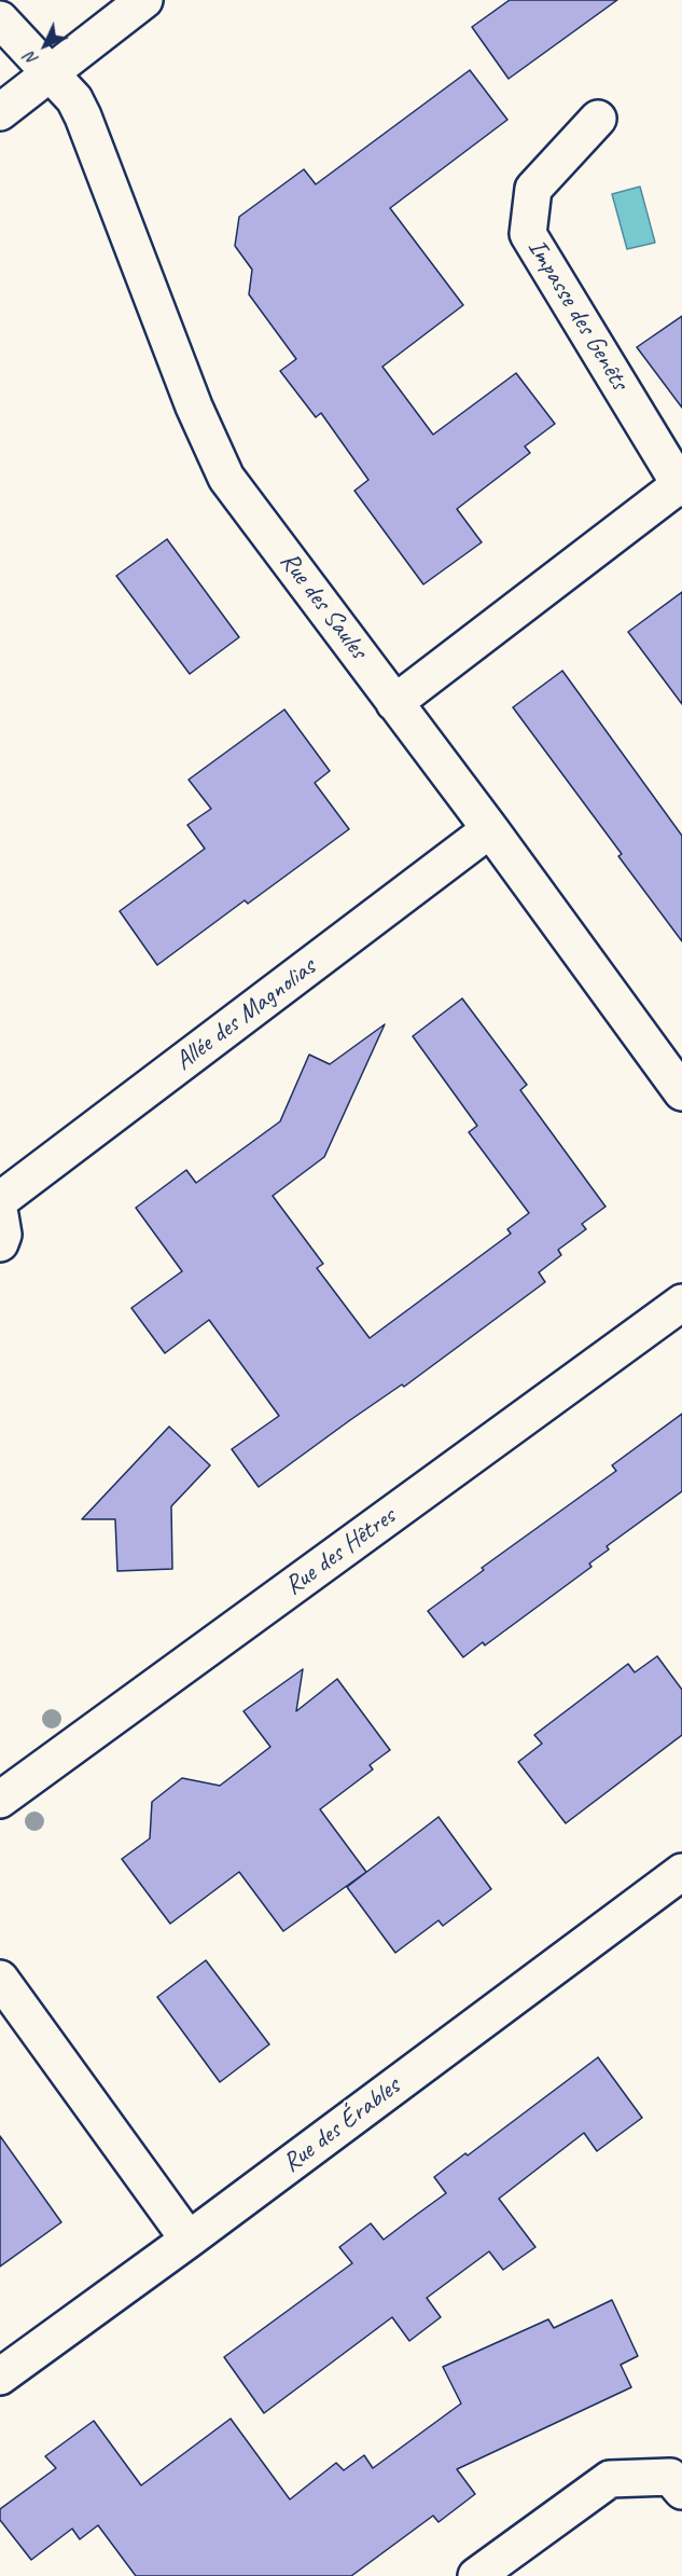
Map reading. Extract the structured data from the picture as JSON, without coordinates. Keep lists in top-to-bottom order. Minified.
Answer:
{"streets":{"street":["Impasse des Genêts","Rue des Saules","Allée des Magnolias","Rue des Hêtres","Rue des Érables"]},"crossings":[["Impasse des Genêts","Rue des Saules"],["Rue des Saules","Allée des Magnolias"]],"north":"bottom left"}
